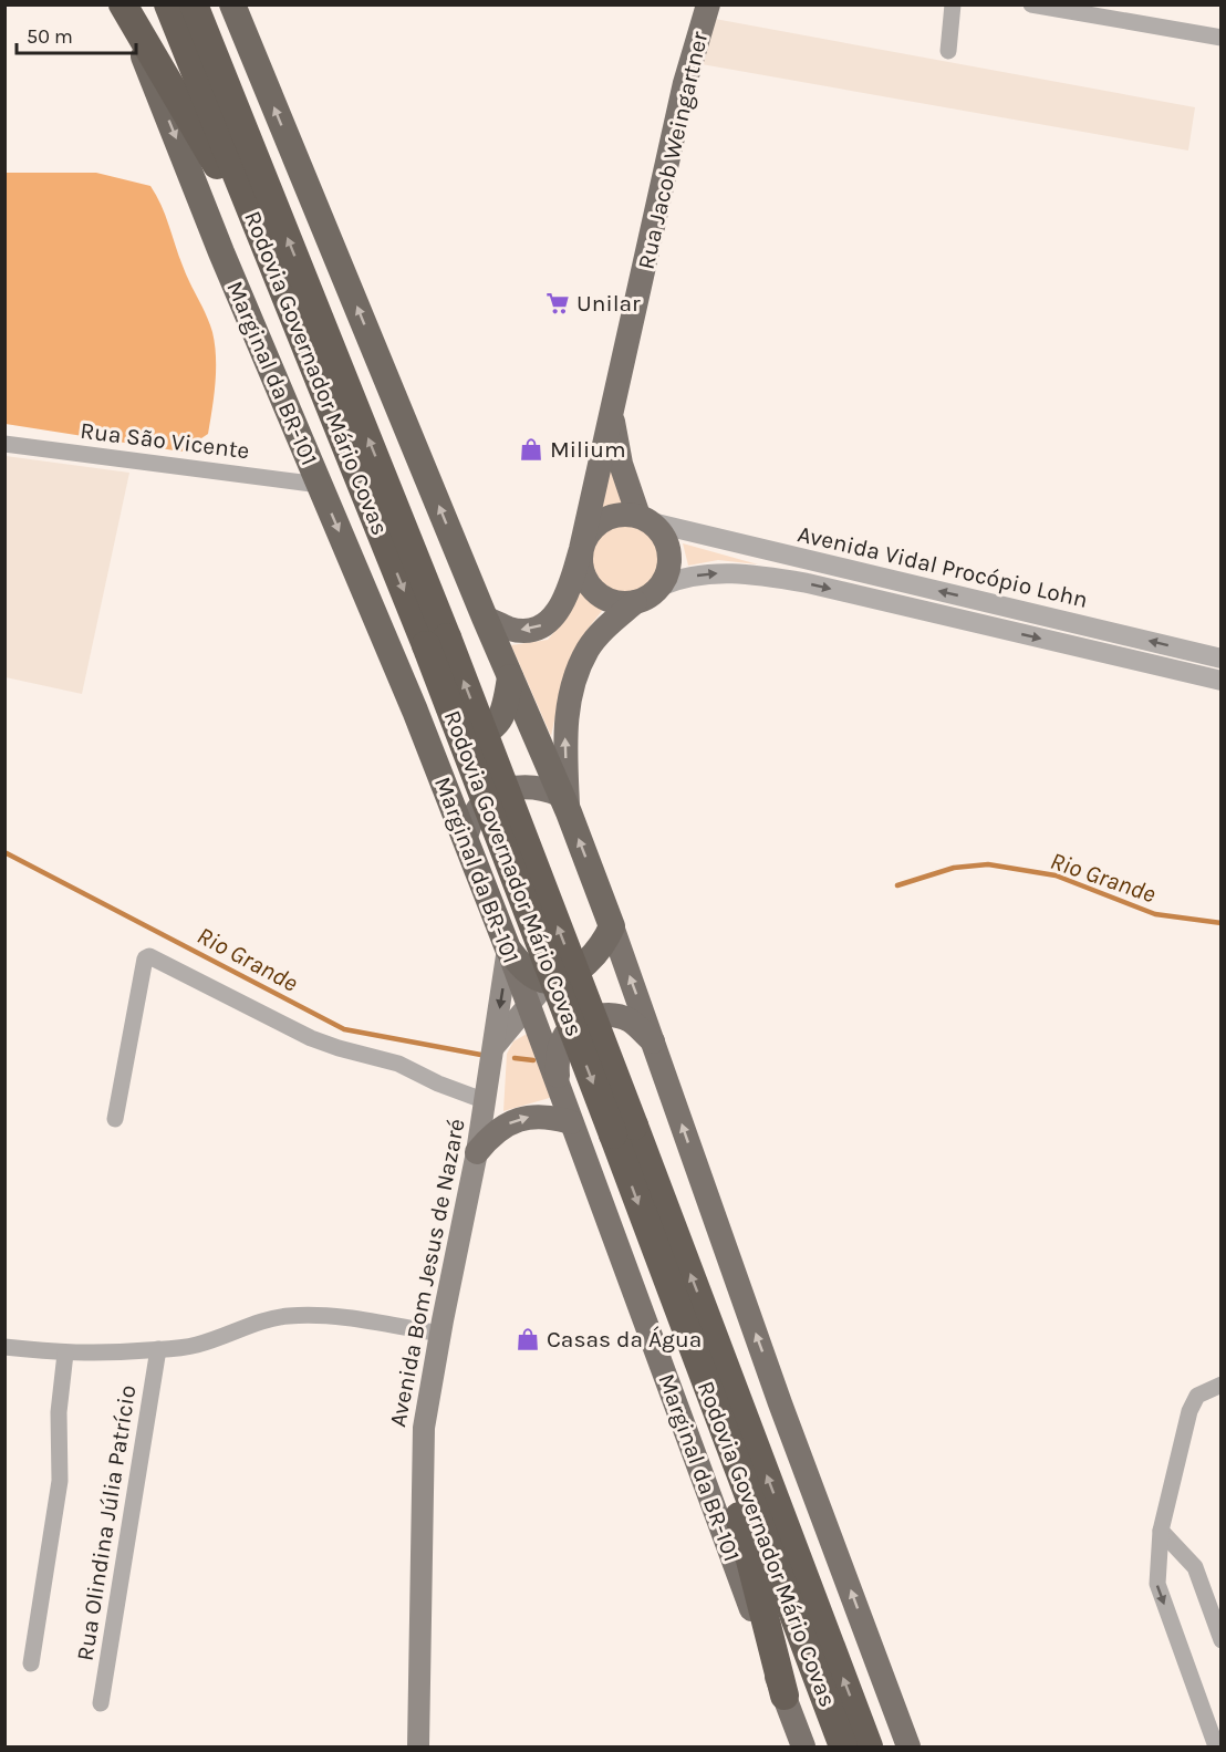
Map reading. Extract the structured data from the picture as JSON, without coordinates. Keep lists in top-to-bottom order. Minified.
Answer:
{"streets":{"highway":["Marginal da BR-101","Rodovia Governador Mário Covas"],"main road":["Rua Jacob Weingartner","Avenida Bom Jesus de Nazaré"],"street":["Rua São Vicente","Avenida Vidal Procópio Lohn","Rua Olindina Júlia Patrício"]},"crossings":[["Rua Jacob Weingartner","Avenida Vidal Procópio Lohn"],["Marginal da BR-101","Rua São Vicente"],["Marginal da BR-101","Avenida Bom Jesus de Nazaré"]],"water":["Rio Grande"],"places":{"supermarket":["Unilar"],"shop":["Milium","Casas da Água"]},"scale_bar":"50 m"}
